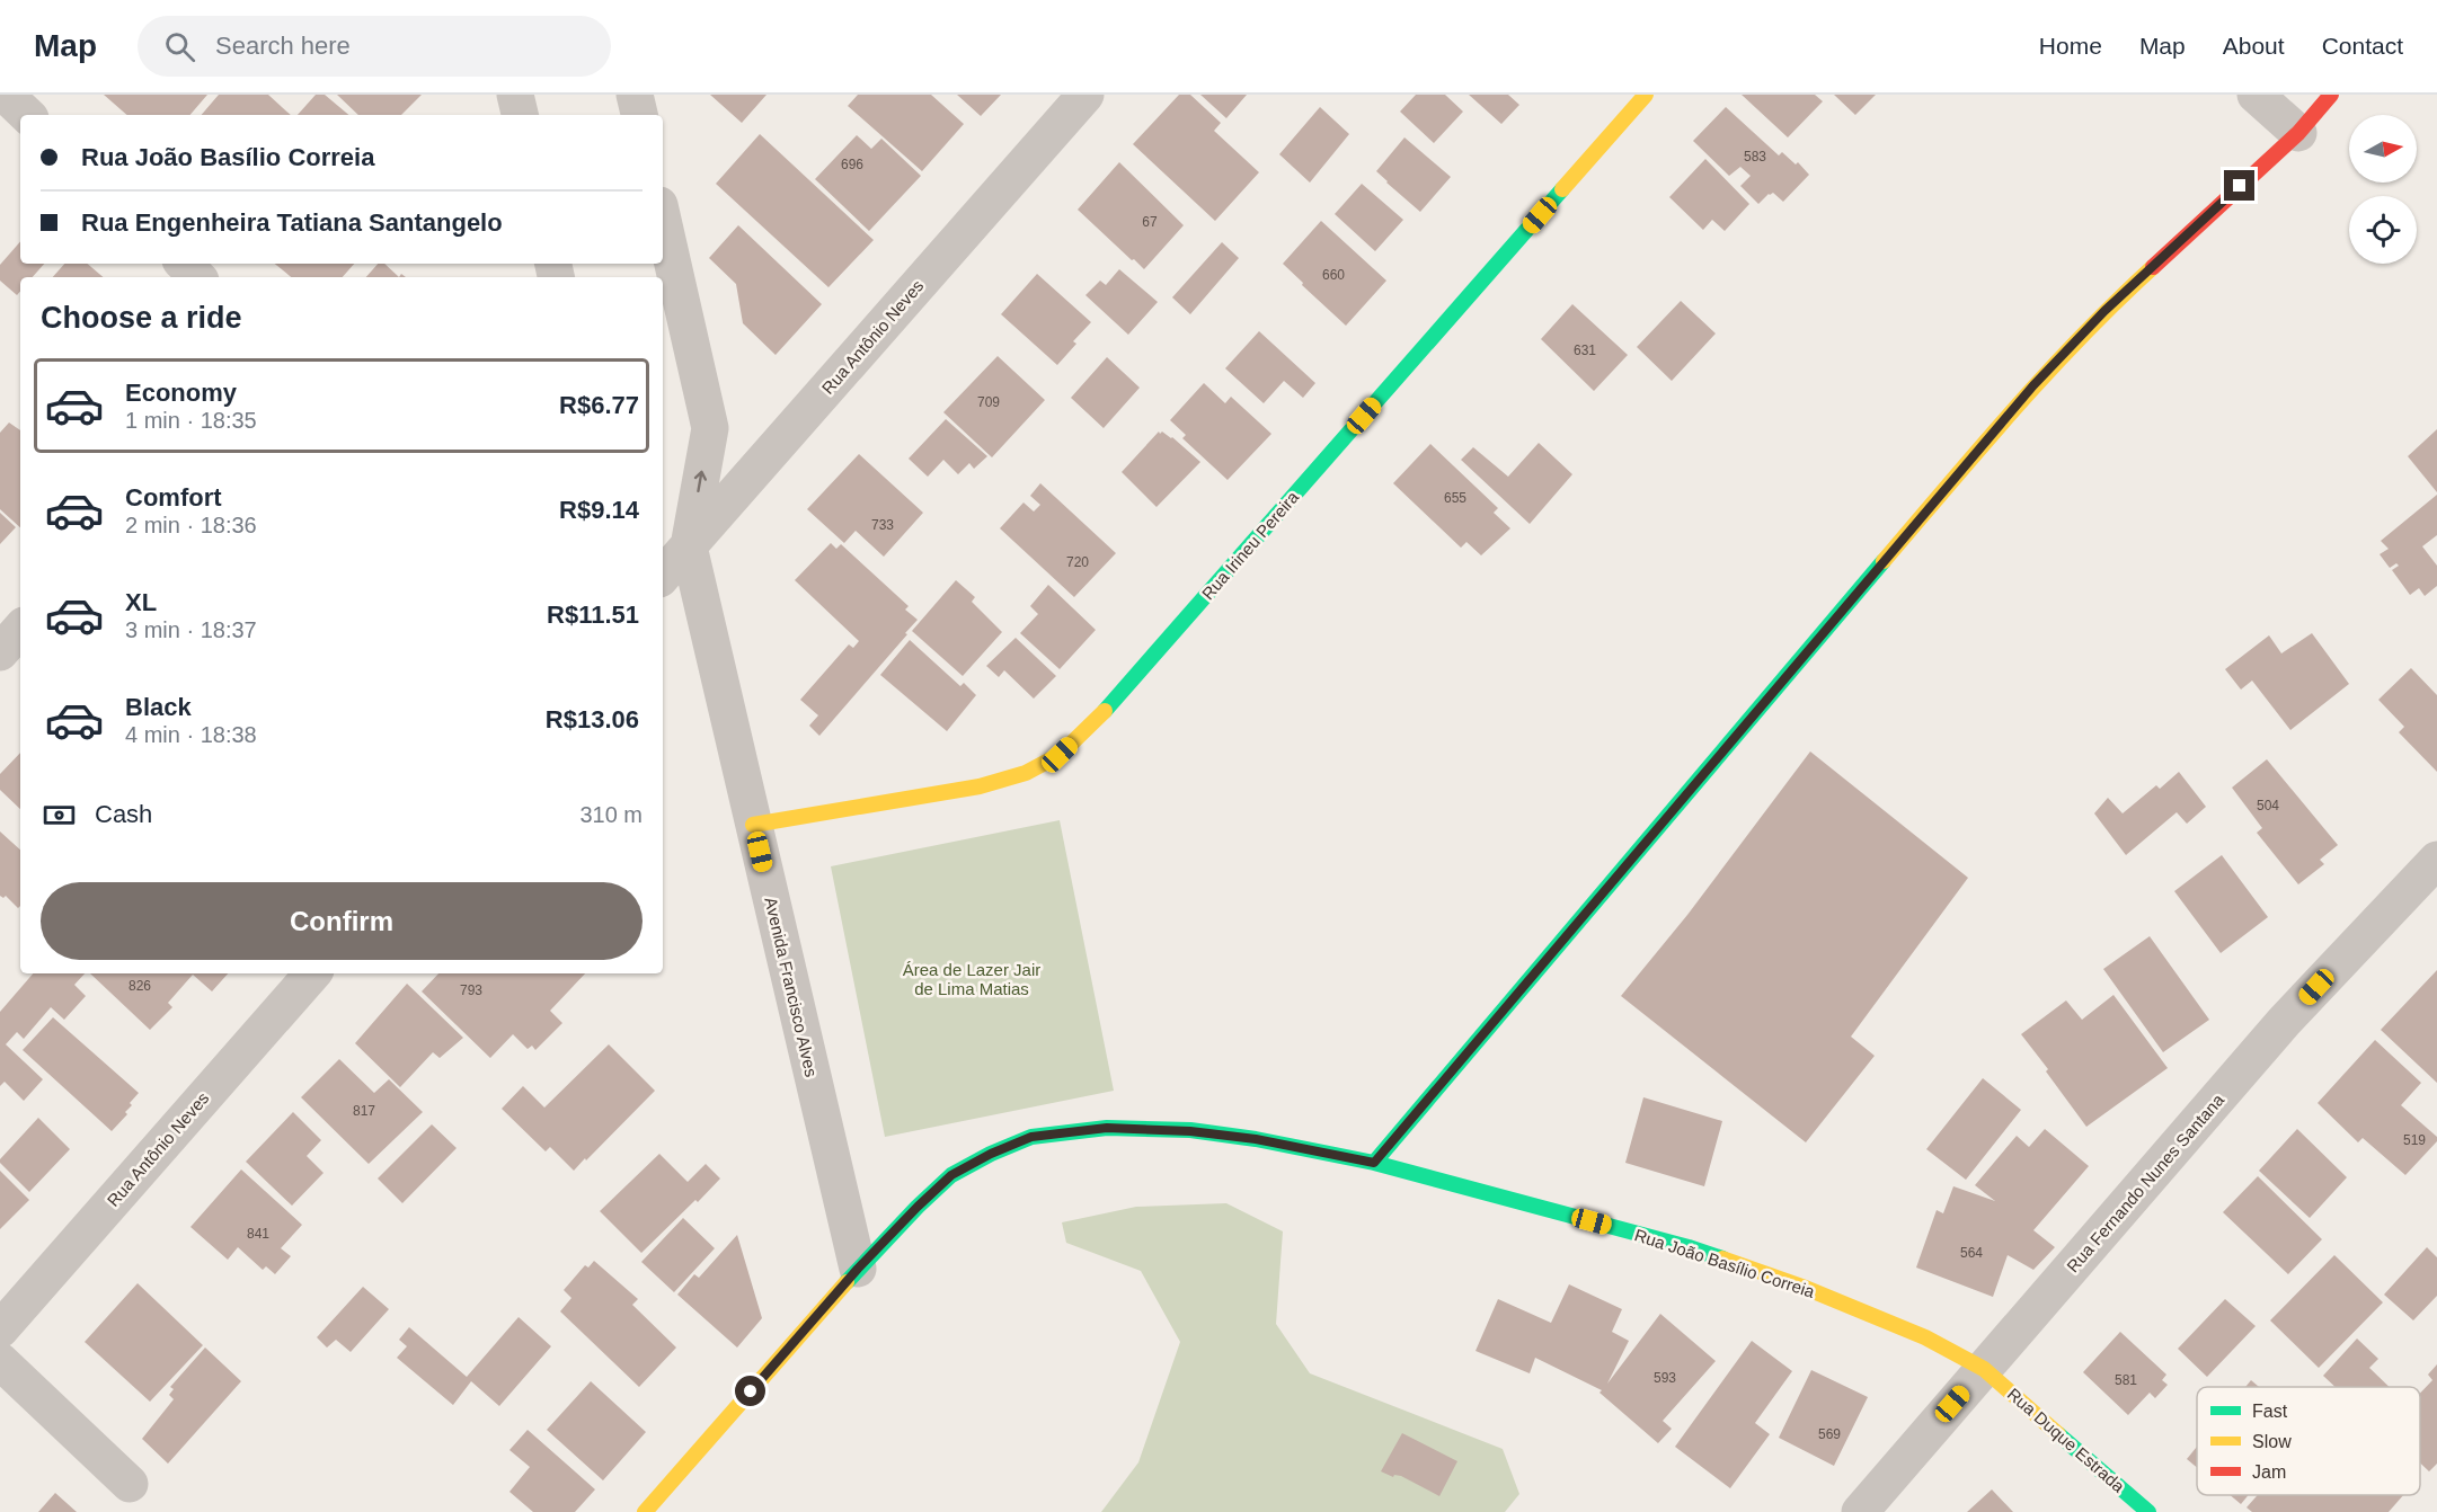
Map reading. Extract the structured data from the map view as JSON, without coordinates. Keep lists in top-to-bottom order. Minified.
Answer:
{"streets":{"street":["Rua Antônio Neves","Rua Irineu Pereira","Avenida Francisco Alves","Rua Fernando Nunes Santana","Rua João Basílio Correia","Rua Duque Estrada"]},"crossings":[["Rua Antônio Neves","Avenida Francisco Alves"],["Rua Irineu Pereira","Avenida Francisco Alves"],["Avenida Francisco Alves","Rua João Basílio Correia"],["Rua Fernando Nunes Santana","Rua João Basílio Correia"],["Rua Fernando Nunes Santana","Rua Duque Estrada"],["Rua João Basílio Correia","Rua Duque Estrada"]],"parks":["Área de Lazer Jair de Lima Matias"],"house_numbers":["583","696","67","660","631","709","655","733","720","504","826","793","817","519","841","564","593","581","569"],"legend":["Fast","Slow","Jam"],"north":"right","page":{"header":"Map","search":"Search here","nav":["Home","Map","About","Contact"],"banner":["Rua João Basílio Correia","Rua Engenheira Tatiana Santangelo"],"heading":"Choose a ride","list":[{"name":"Economy","note":"1 min · 18:35","value":"R$6.77"},{"name":"Comfort","note":"2 min · 18:36","value":"R$9.14"},{"name":"XL","note":"3 min · 18:37","value":"R$11.51"},{"name":"Black","note":"4 min · 18:38","value":"R$13.06"}],"pay":["Cash","310 m"],"buttons":"Confirm"}}
